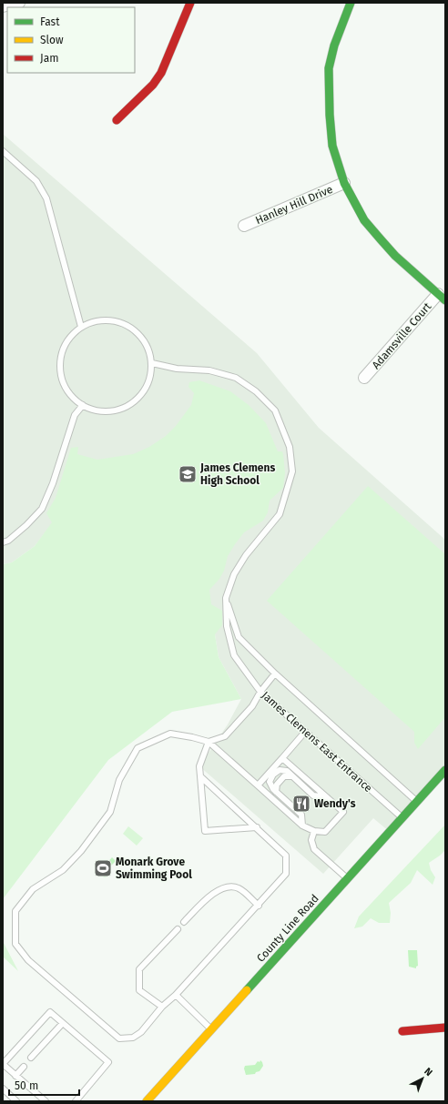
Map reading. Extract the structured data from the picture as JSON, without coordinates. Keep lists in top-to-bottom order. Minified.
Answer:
{"streets":{"street":["Hanley Hill Drive","Adamsville Court","County Line Road"],"lane":["James Clemens East Entrance"]},"crossings":[["James Clemens East Entrance","County Line Road"]],"places":{"school or university":["James Clemens High School"],"restaurant":["Wendy's"],"sports":["Monark Grove Swimming Pool"]},"legend":["Fast","Slow","Jam"],"scale_bar":"50 m","north":"top right"}
